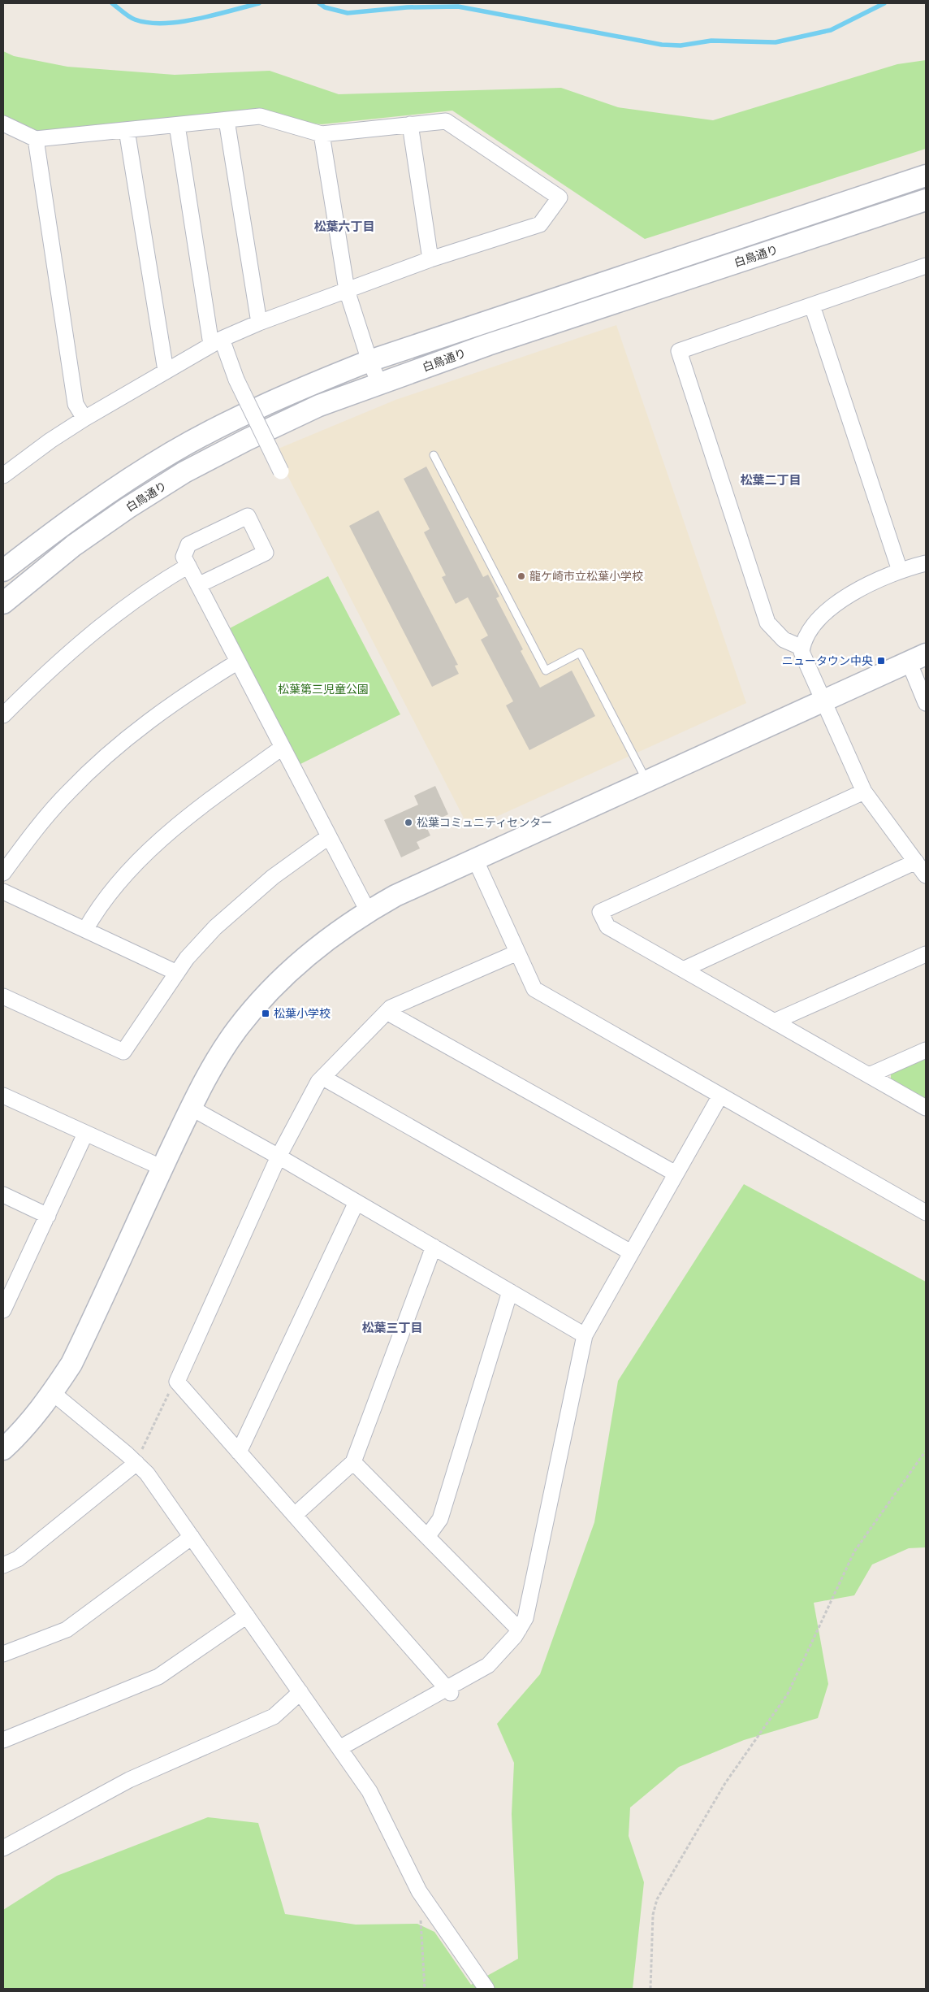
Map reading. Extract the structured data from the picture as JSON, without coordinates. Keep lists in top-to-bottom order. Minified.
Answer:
{"streets":{"main road":["白鳥通り"]},"districts":["松葉六丁目","松葉二丁目","松葉三丁目"],"parks":["松葉第三児童公園"],"places":{"other":["龍ケ崎市立松葉小学校","松葉コミュニティセンター"],"transit":["ニュータウン中央","松葉小学校"]}}
